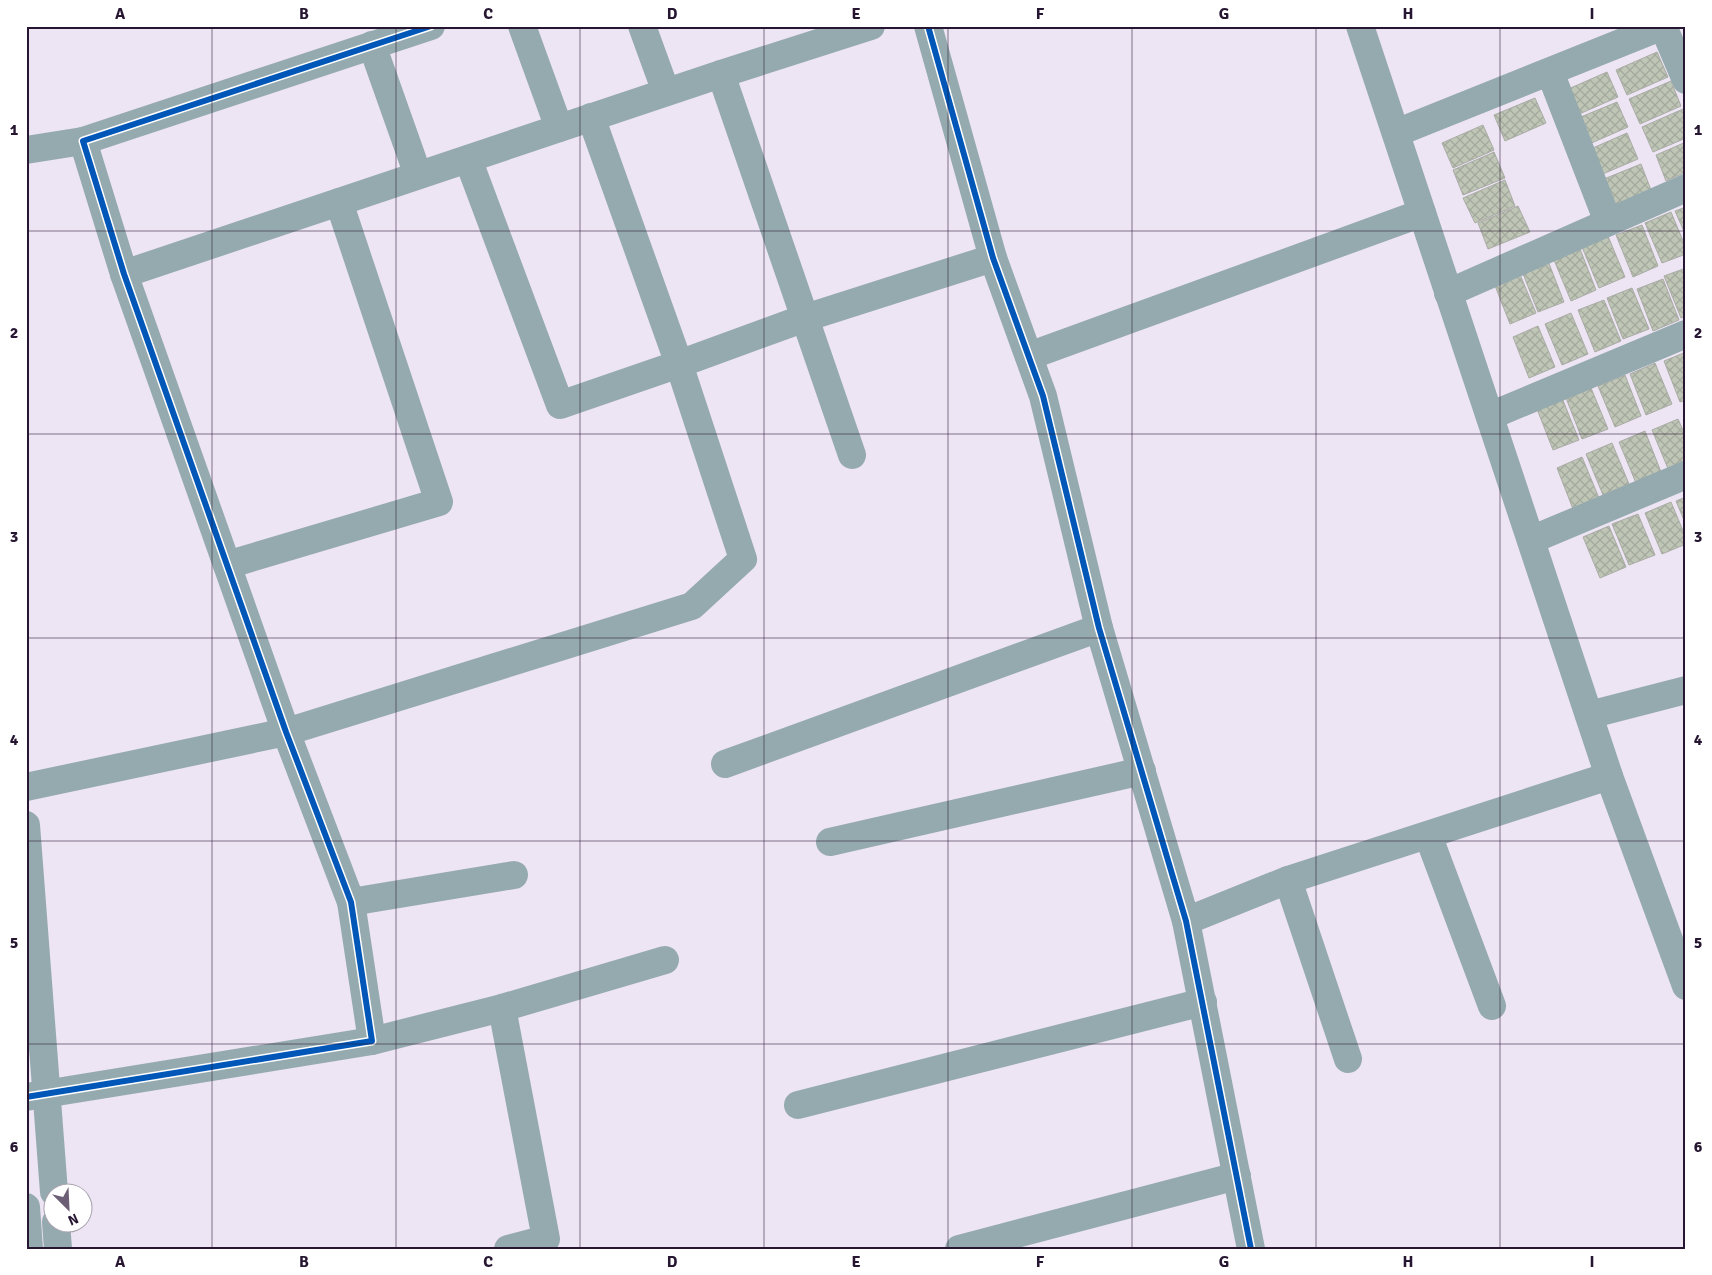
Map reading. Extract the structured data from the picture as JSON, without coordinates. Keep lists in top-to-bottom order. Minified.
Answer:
{"north":"bottom right","grid":{"columns":["A","B","C","D","E","F","G","H","I"],"rows":["1","2","3","4","5","6"]}}
